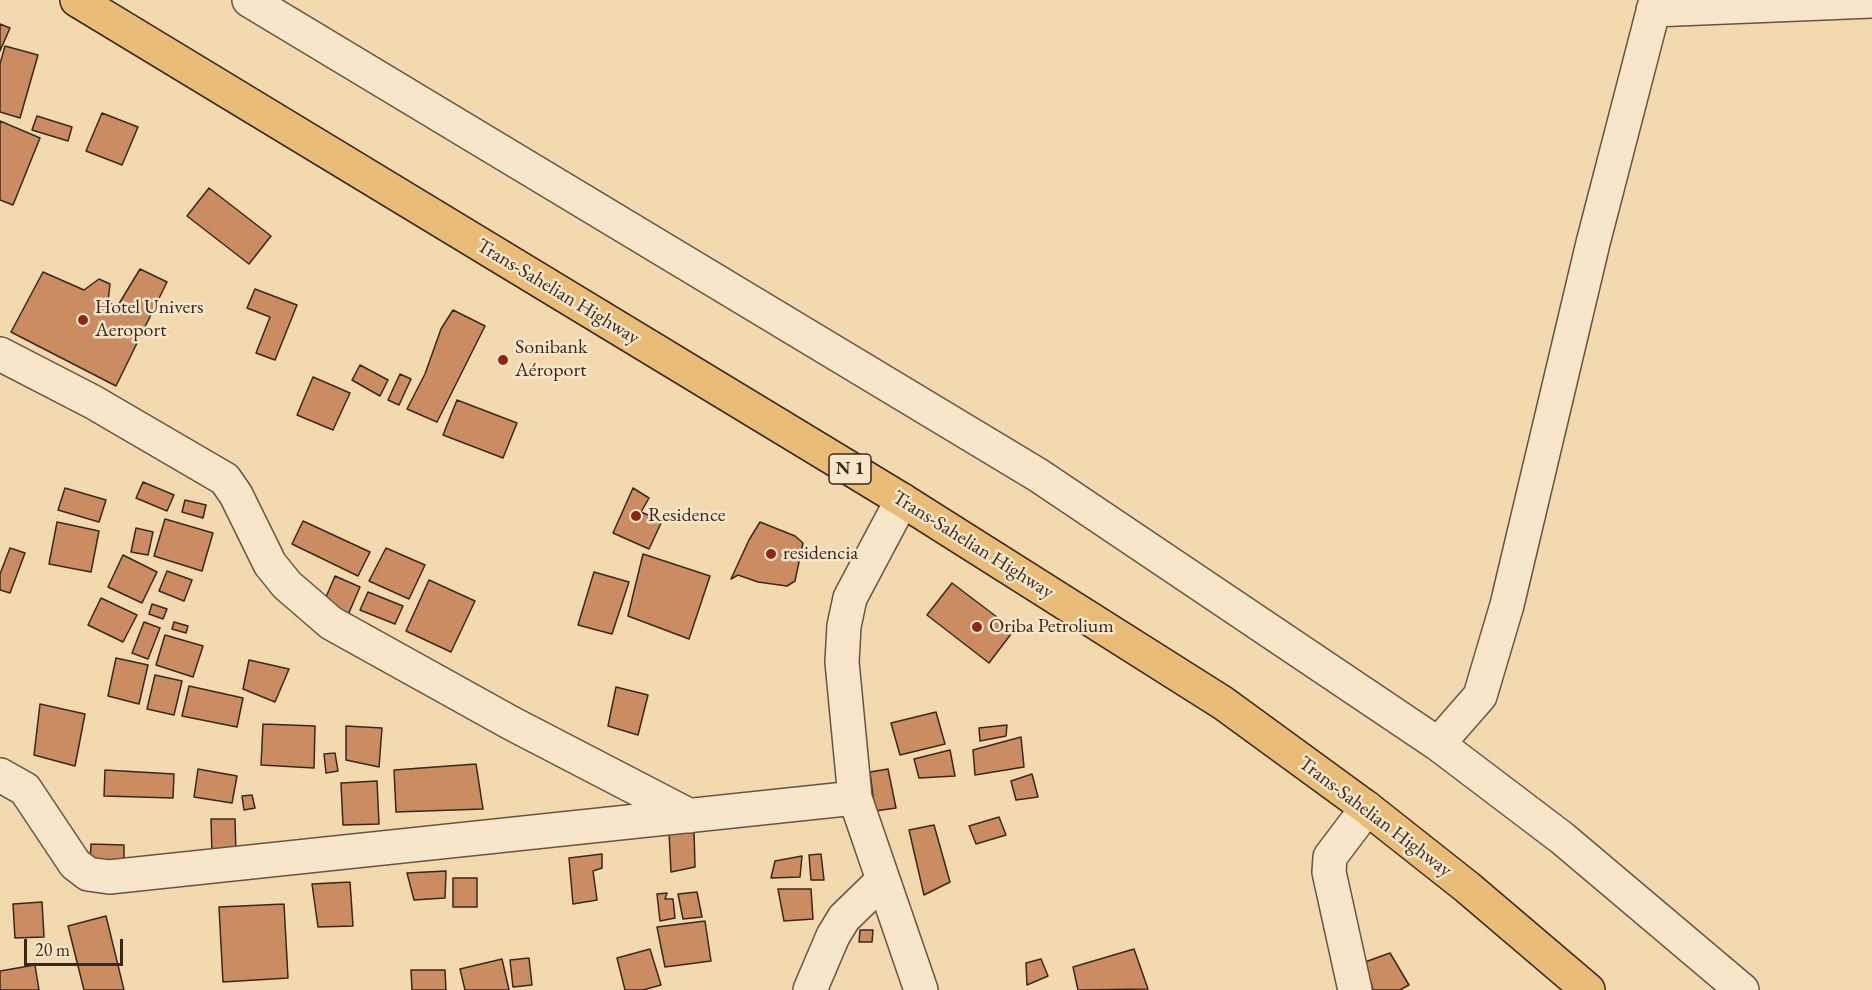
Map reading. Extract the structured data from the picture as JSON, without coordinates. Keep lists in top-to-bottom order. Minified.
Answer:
{"streets":{"highway":["Trans-Sahelian Highway","N 1"]},"places":["Hotel Univers Aeroport","Sonibank Aéroport","Residence","residencia","Oriba Petrolium"],"scale_bar":"20 m"}
